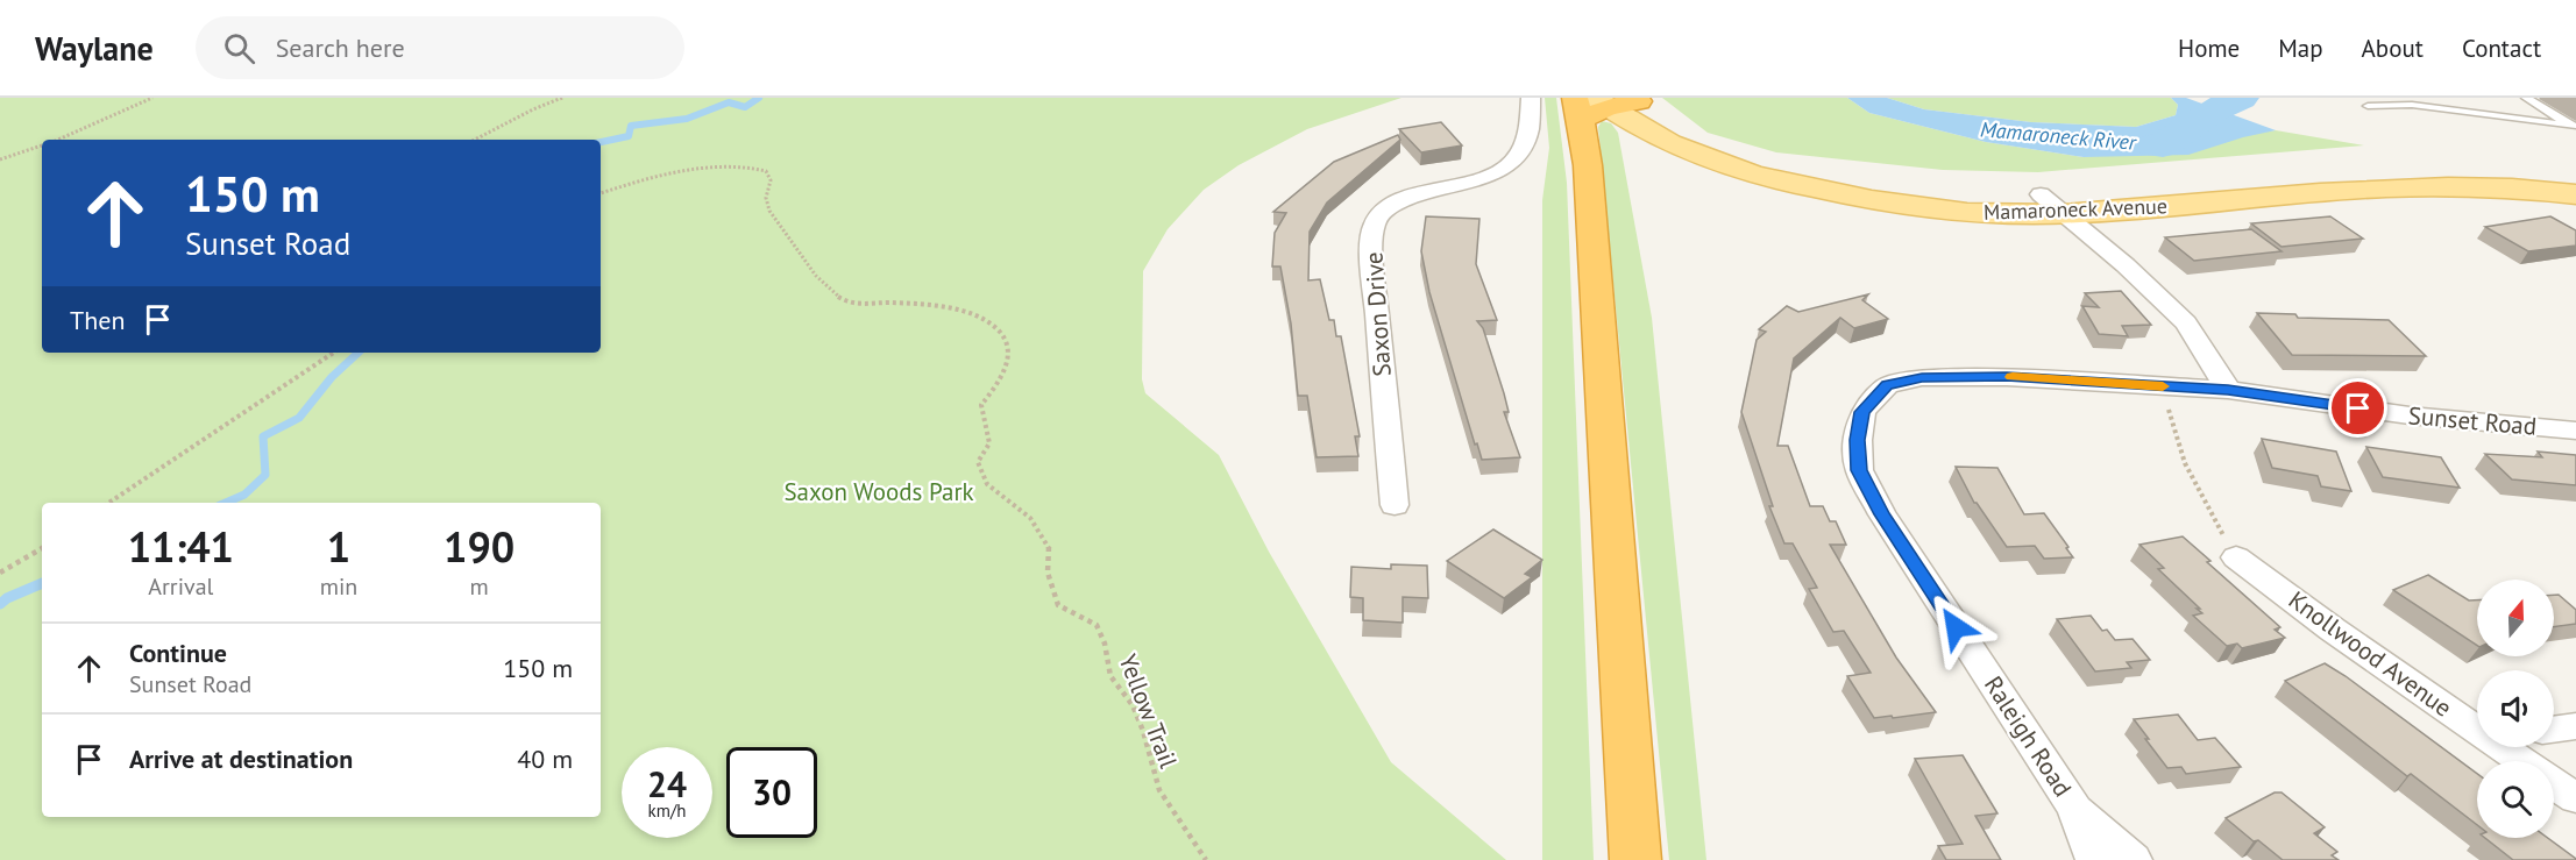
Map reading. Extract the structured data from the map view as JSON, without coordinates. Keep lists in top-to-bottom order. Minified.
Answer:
{"streets":{"main road":["Mamaroneck Avenue"],"street":["Saxon Drive","Sunset Road","Knollwood Avenue","Raleigh Road"],"path":["Yellow Trail"]},"crossings":[["Sunset Road","Raleigh Road"]],"water":["Mamaroneck River"],"parks":["Saxon Woods Park"],"north":"top","page":{"header":"Waylane","search":"Search here","nav":["Home","Map","About","Contact"],"turn":["150 m","Sunset Road"],"then":"Then","eta":["11:41","Arrival","1","min","190","m"],"list":[{"name":"Continue","note":"Sunset Road","value":"150 m"},{"name":"Arrive at destination","value":"40 m"}],"speed":"24 km/h","limit":"30"}}
